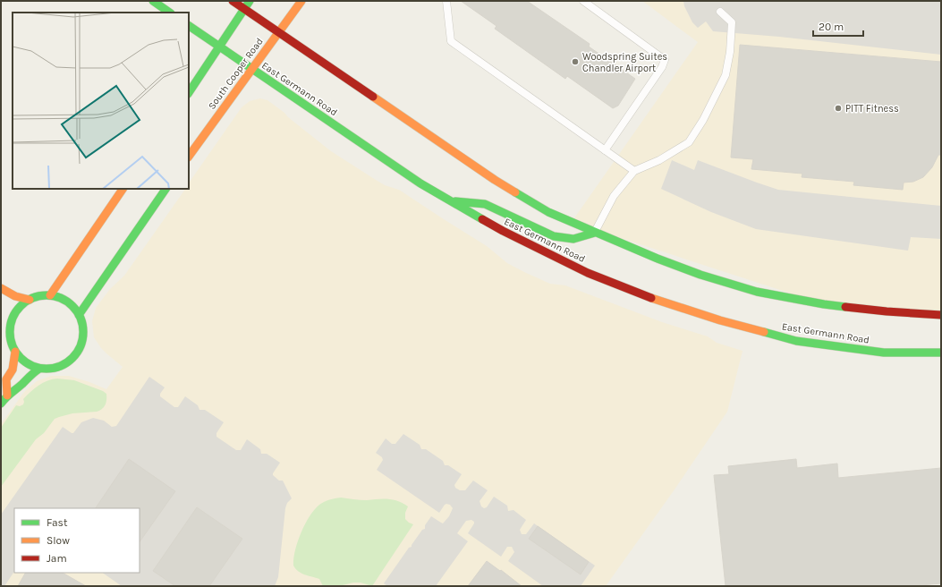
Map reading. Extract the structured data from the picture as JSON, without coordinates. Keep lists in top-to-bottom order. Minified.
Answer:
{"streets":{"main road":["South Cooper Road","East Germann Road"]},"crossings":[["South Cooper Road","East Germann Road"]],"places":["Woodspring Suites Chandler Airport","PITT Fitness"],"legend":["Fast","Slow","Jam"],"scale_bar":"20 m"}
